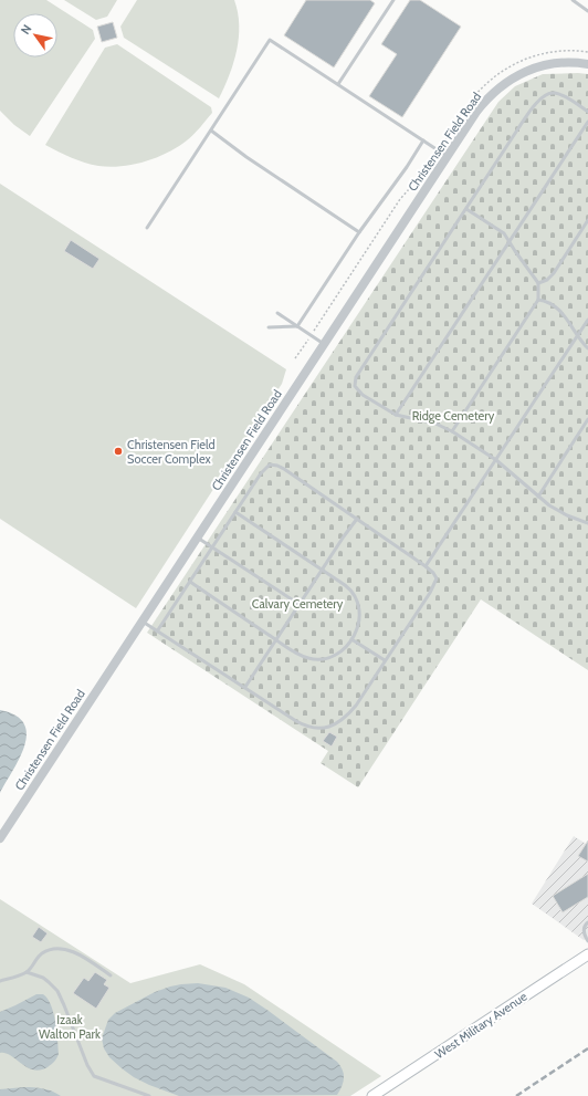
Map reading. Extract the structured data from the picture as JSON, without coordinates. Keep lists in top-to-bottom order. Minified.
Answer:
{"streets":{"main road":["West Military Avenue"],"street":["Christensen Field Road"]},"parks":["Ridge Cemetery","Calvary Cemetery","Izaak Walton Park"],"places":["Christensen Field Soccer Complex"],"north":"top left"}
